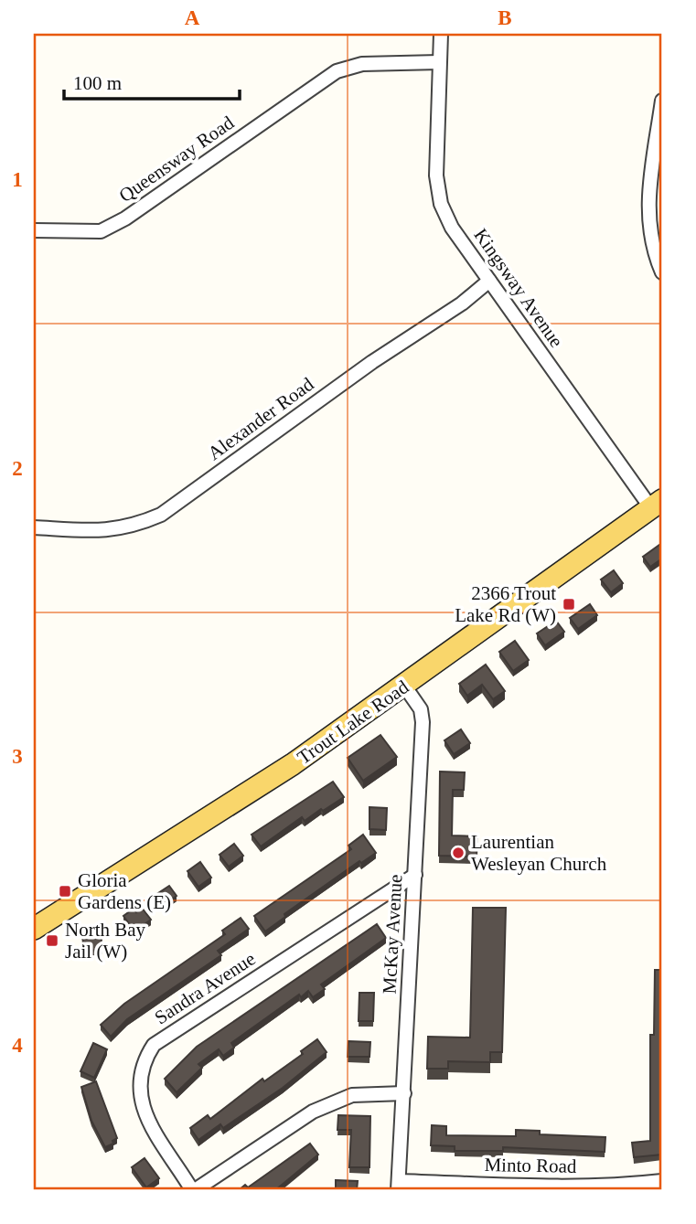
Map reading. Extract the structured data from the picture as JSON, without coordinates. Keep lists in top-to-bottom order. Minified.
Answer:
{"streets":{"main road":["Trout Lake Road"],"street":["Queensway Road","Kingsway Avenue","Alexander Road","McKay Avenue","Sandra Avenue","Minto Road"]},"crossings":[["Queensway Road","Kingsway Avenue"],["Kingsway Avenue","Alexander Road"],["Kingsway Avenue","Trout Lake Road"],["Trout Lake Road","McKay Avenue"],["McKay Avenue","Sandra Avenue"],["McKay Avenue","Minto Road"]],"places":{"transit":["2366 Trout Lake Rd (W)","Gloria Gardens (E)","North Bay Jail (W)"],"other":["Laurentian Wesleyan Church"]},"scale_bar":"100 m","grid":{"columns":["A","B"],"rows":["1","2","3","4"]}}
